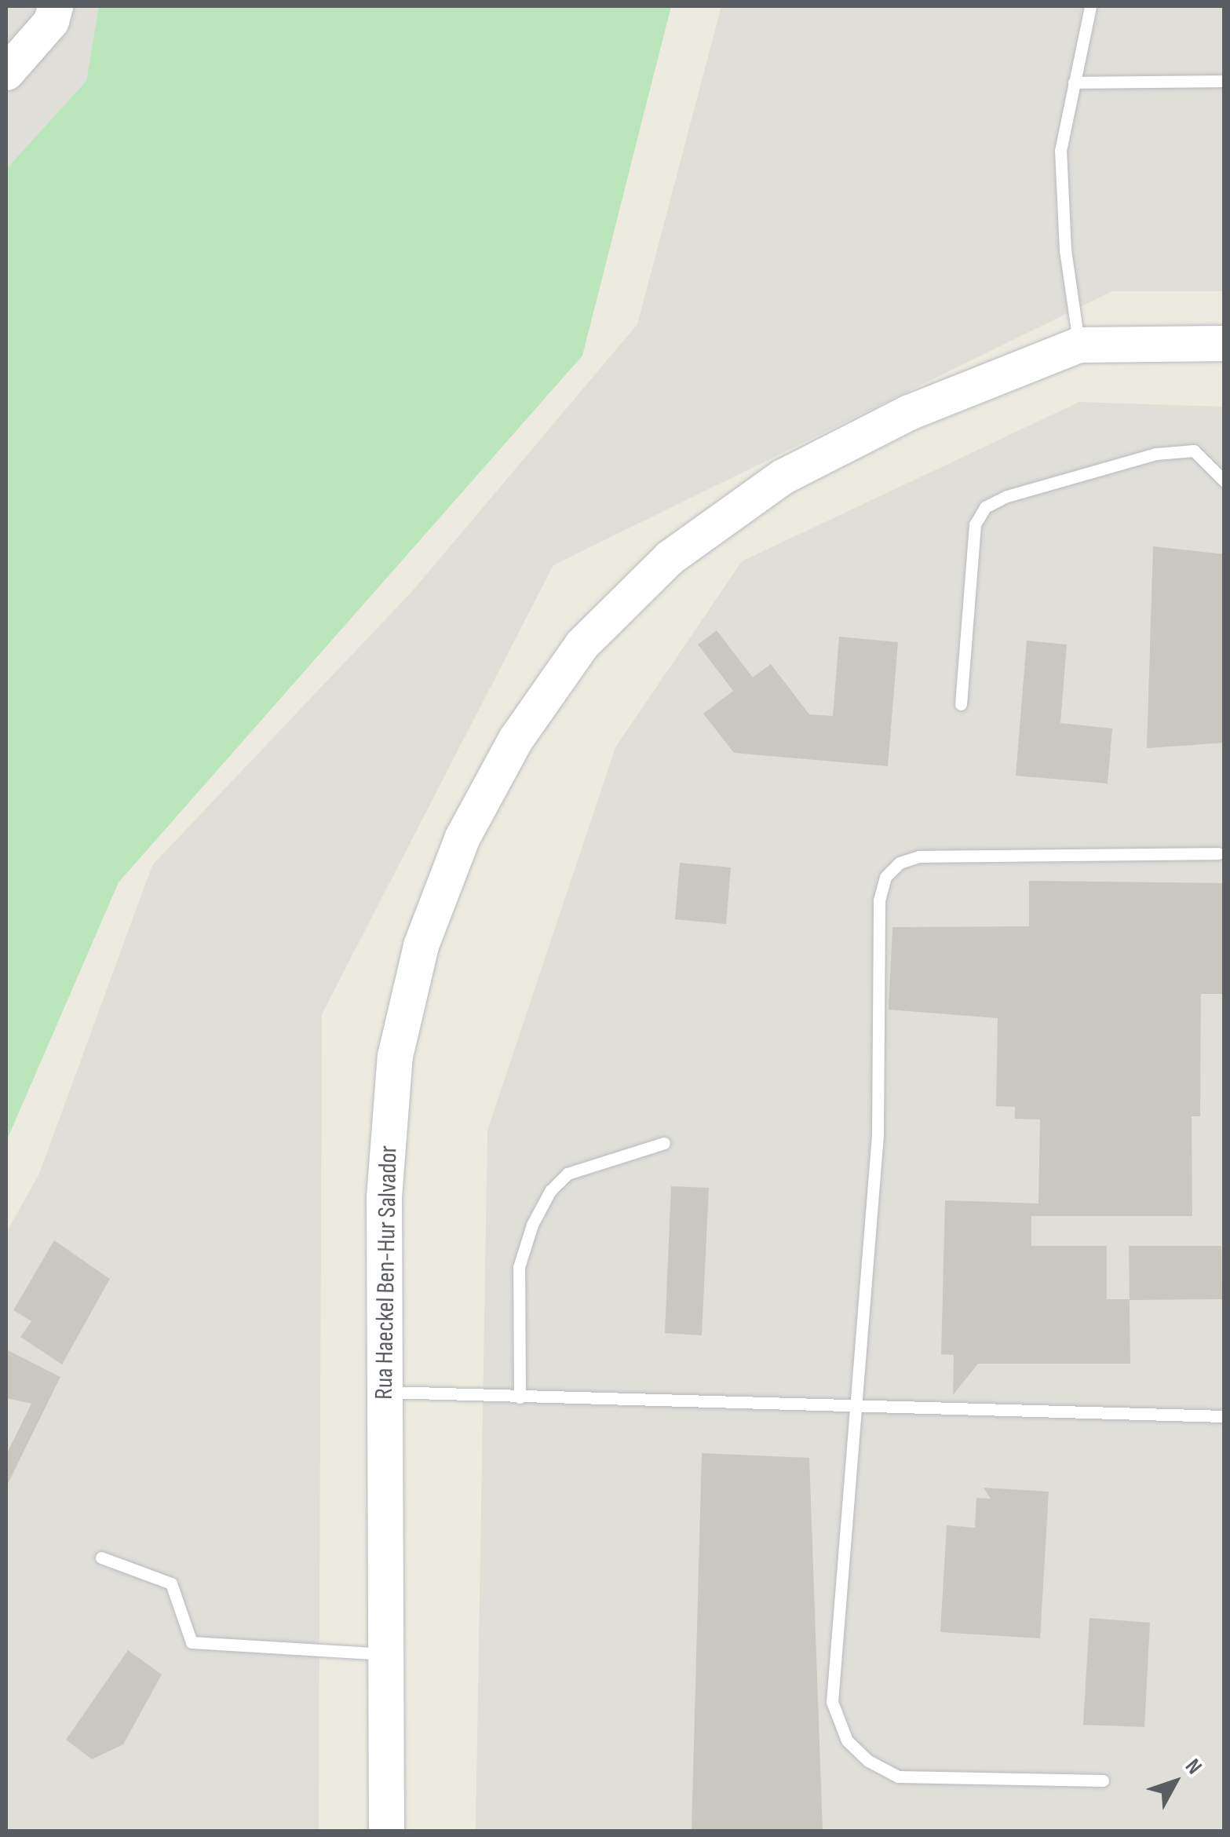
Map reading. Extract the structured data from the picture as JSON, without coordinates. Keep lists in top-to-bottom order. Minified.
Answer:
{"streets":{"street":["Rua Haeckel Ben-Hur Salvador"]},"north":"top right"}
